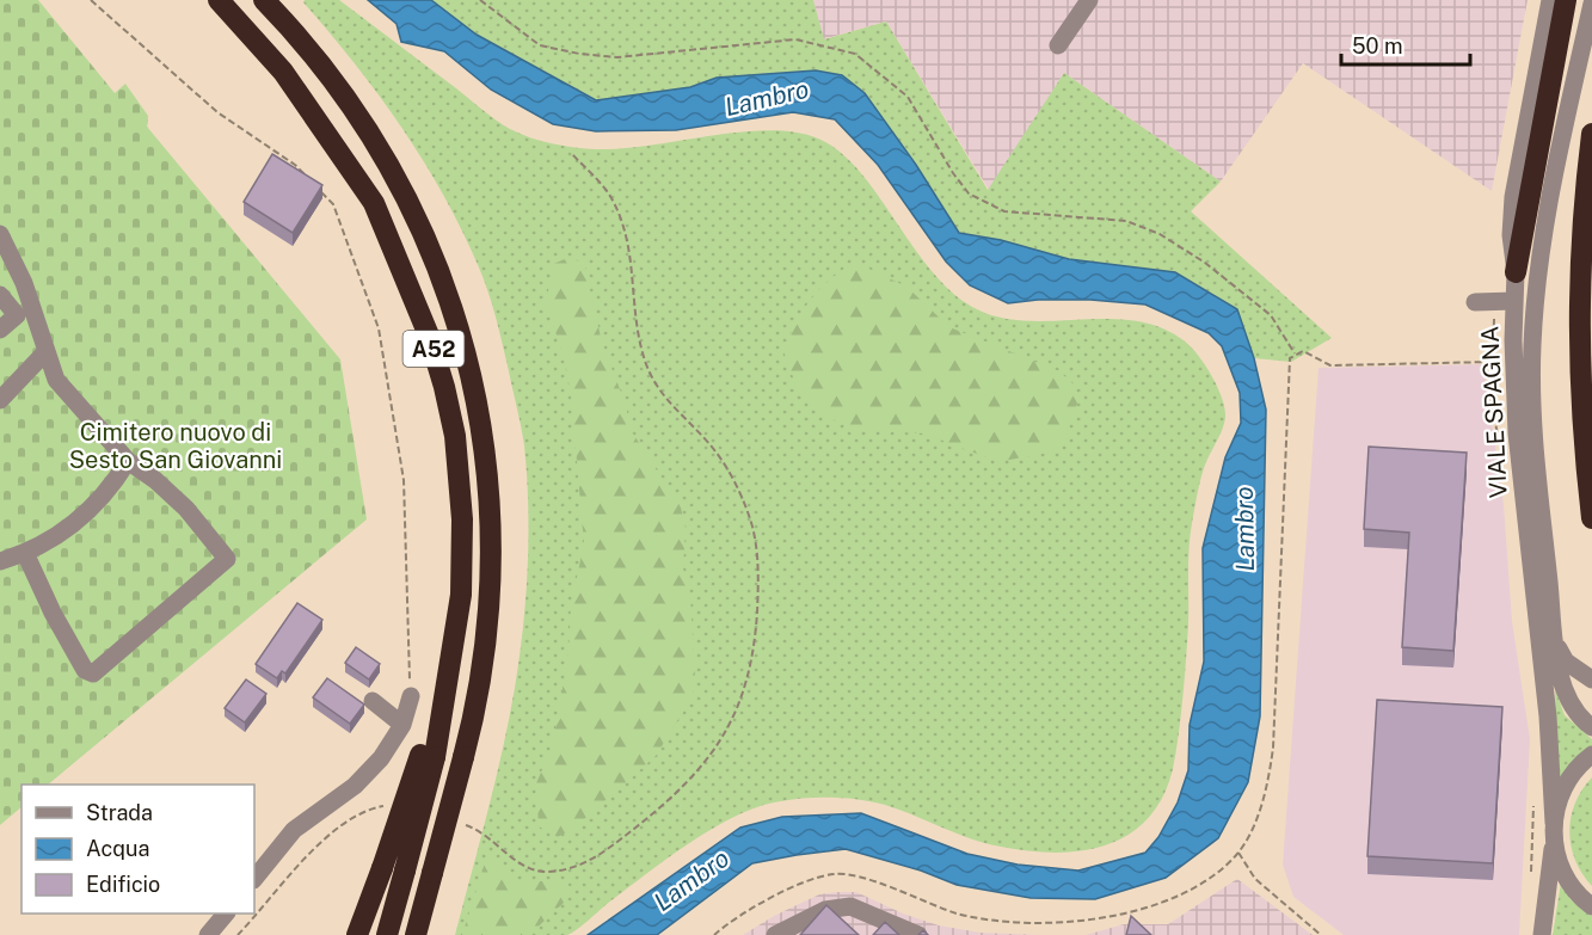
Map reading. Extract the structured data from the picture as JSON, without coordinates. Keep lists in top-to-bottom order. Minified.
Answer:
{"streets":{"highway":["A52"],"street":["VIALE SPAGNA"]},"water":["Lambro"],"parks":["Cimitero nuovo di Sesto San Giovanni"],"legend":["Strada","Acqua","Edificio"],"scale_bar":"50 m"}
